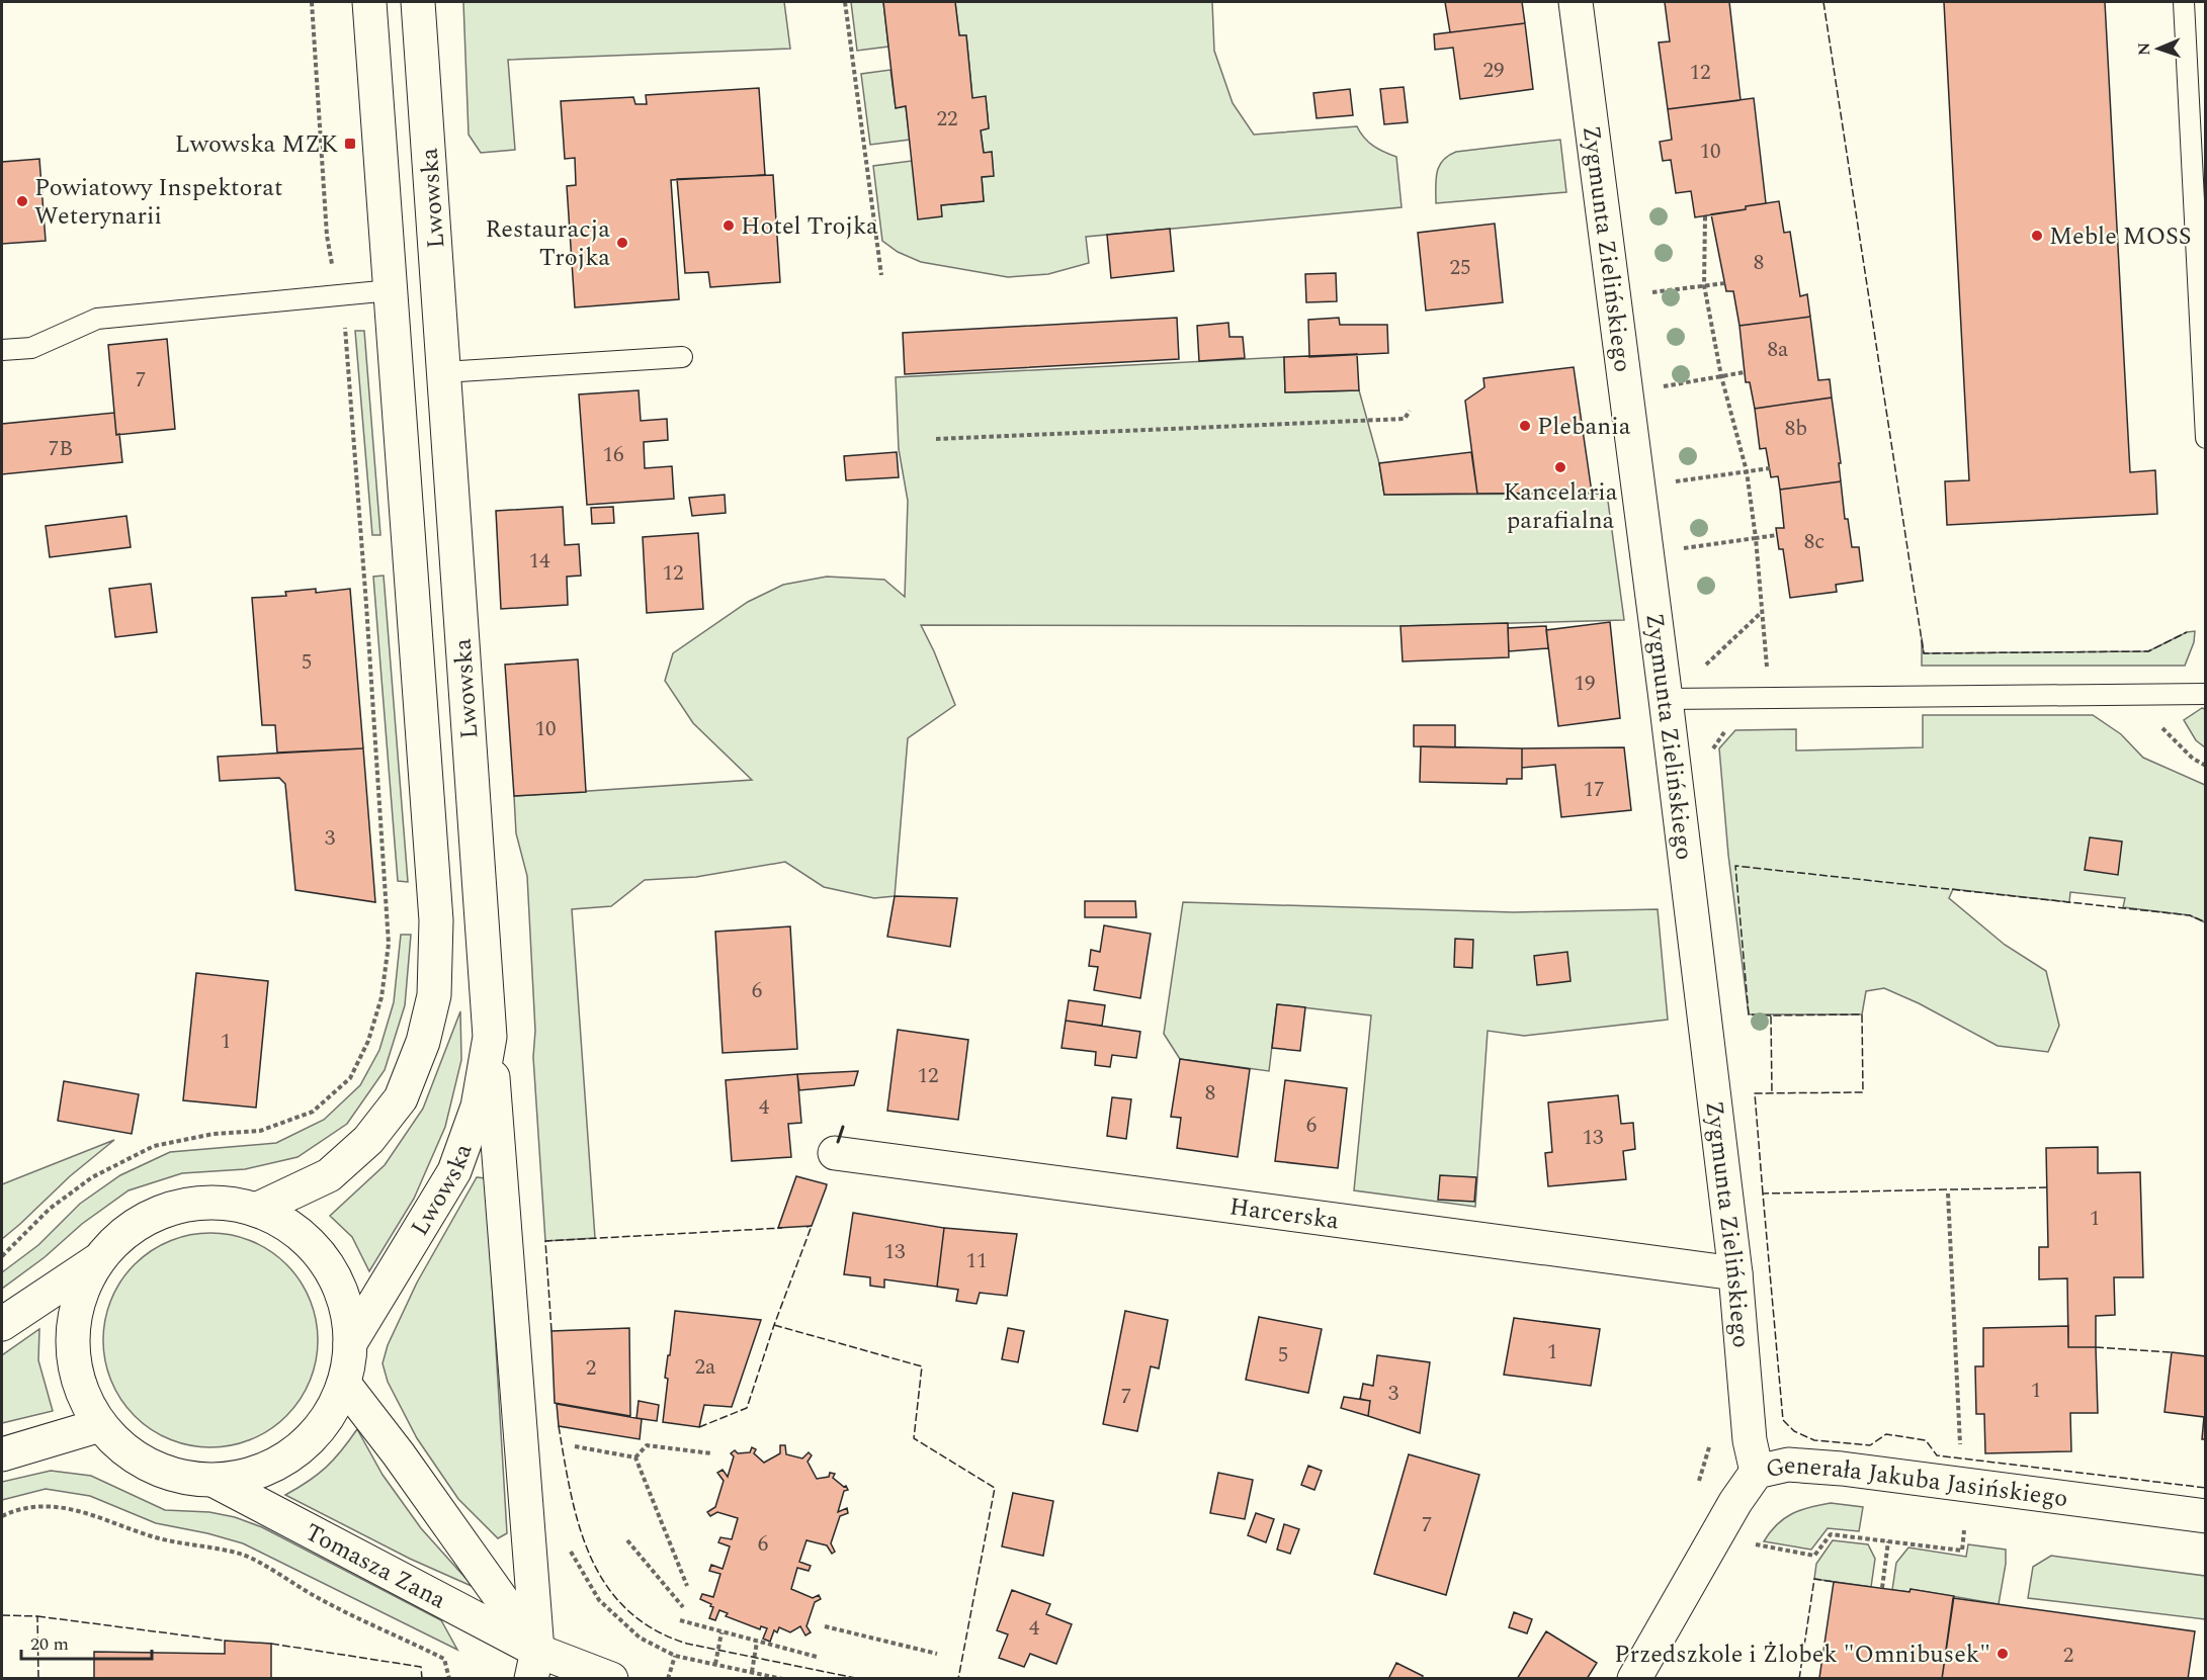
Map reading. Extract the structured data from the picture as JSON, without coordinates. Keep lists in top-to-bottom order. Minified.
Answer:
{"streets":{"main road":["Lwowska","Zygmunta Zielińskiego","Harcerska","Generała Jakuba Jasińskiego","Tomasza Zana"]},"crossings":[["Zygmunta Zielińskiego","Harcerska"],["Zygmunta Zielińskiego","Generała Jakuba Jasińskiego"]],"places":{"transit":["Lwowska MZK"],"other":["Powiatowy Inspektorat Weterynarii","Hotel Trojka","Meble MOSS","Restauracja Trojka","Plebania","Kancelaria parafialna","Przedszkole i Żlobek \"Omnibusek\""]},"house_numbers":["29","12","22","10","8","25","8a","7","8b","7B","16","8c","14","12","5","19","10","17","3","6","1","12","8","4","6","13","1","13","11","1","5","2a","2","1","3","7","7","6","4","2"],"scale_bar":"20 m","north":"left"}
